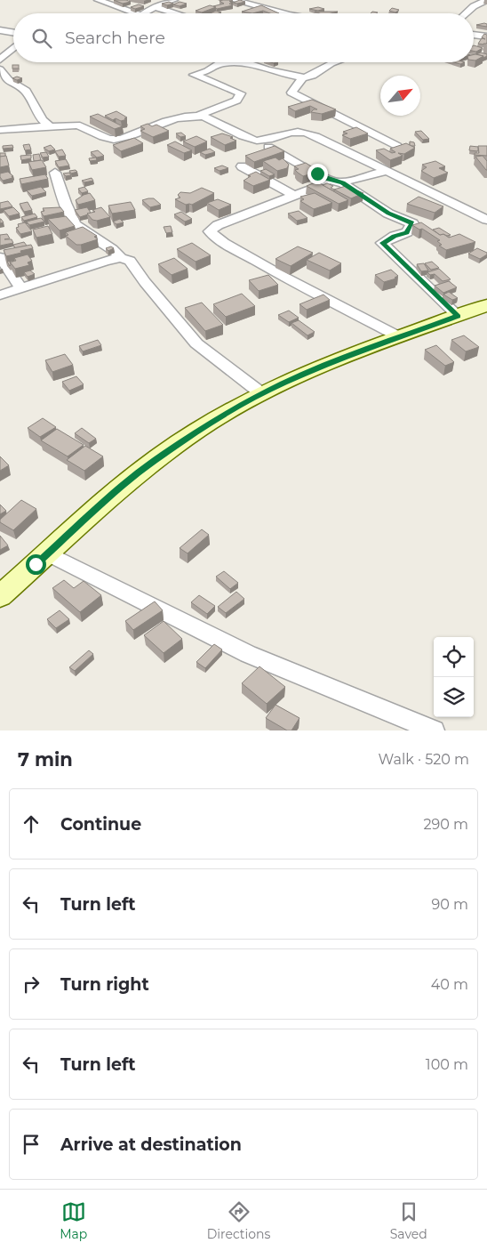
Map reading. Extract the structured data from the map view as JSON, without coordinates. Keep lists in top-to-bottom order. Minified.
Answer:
{"north":"top right","page":{"search":"Search here","heading":["7 min","Walk · 520 m"],"list":[["Continue","290 m"],["Turn left","90 m"],["Turn right","40 m"],["Turn left","100 m"],"Arrive at destination"],"nav":["Map","Directions","Saved"]}}
